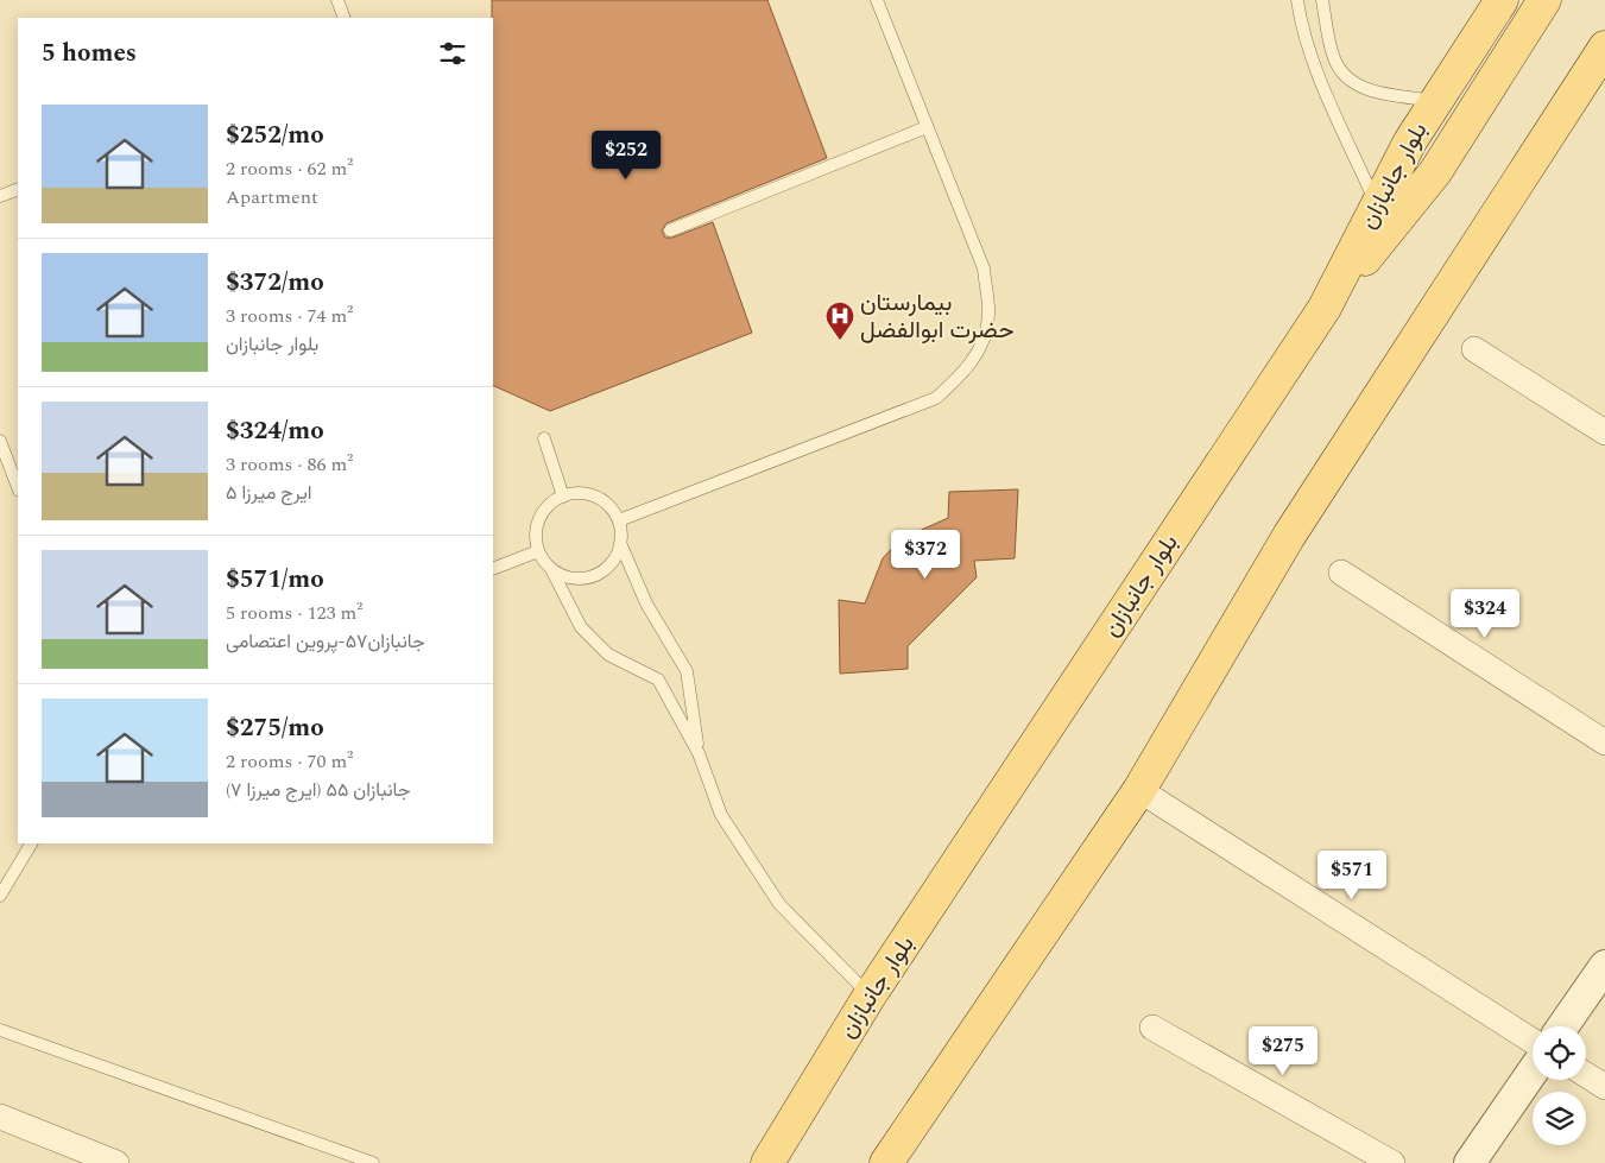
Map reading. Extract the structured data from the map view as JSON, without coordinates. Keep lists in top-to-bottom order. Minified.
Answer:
{"streets":{"main road":["بلوار جانبازان"]},"places":{"hospital":["بیمارستان حضرت ابوالفضل"]},"page":{"heading":"5 homes","list":[{"name":"$252/mo","note":"2 rooms · 62 m² · Apartment"},{"name":"$372/mo","note":"3 rooms · 74 m² · بلوار جانبازان"},{"name":"$324/mo","note":"3 rooms · 86 m² · ایرج میرزا ۵"},{"name":"$571/mo","note":"5 rooms · 123 m² · جانبازان۵۷-پروین اعتصامی"},{"name":"$275/mo","note":"2 rooms · 70 m² · جانبازان ۵۵ (ایرج‌ میرزا ۷)"}],"price":["$252","$372","$324","$571","$275"]}}
